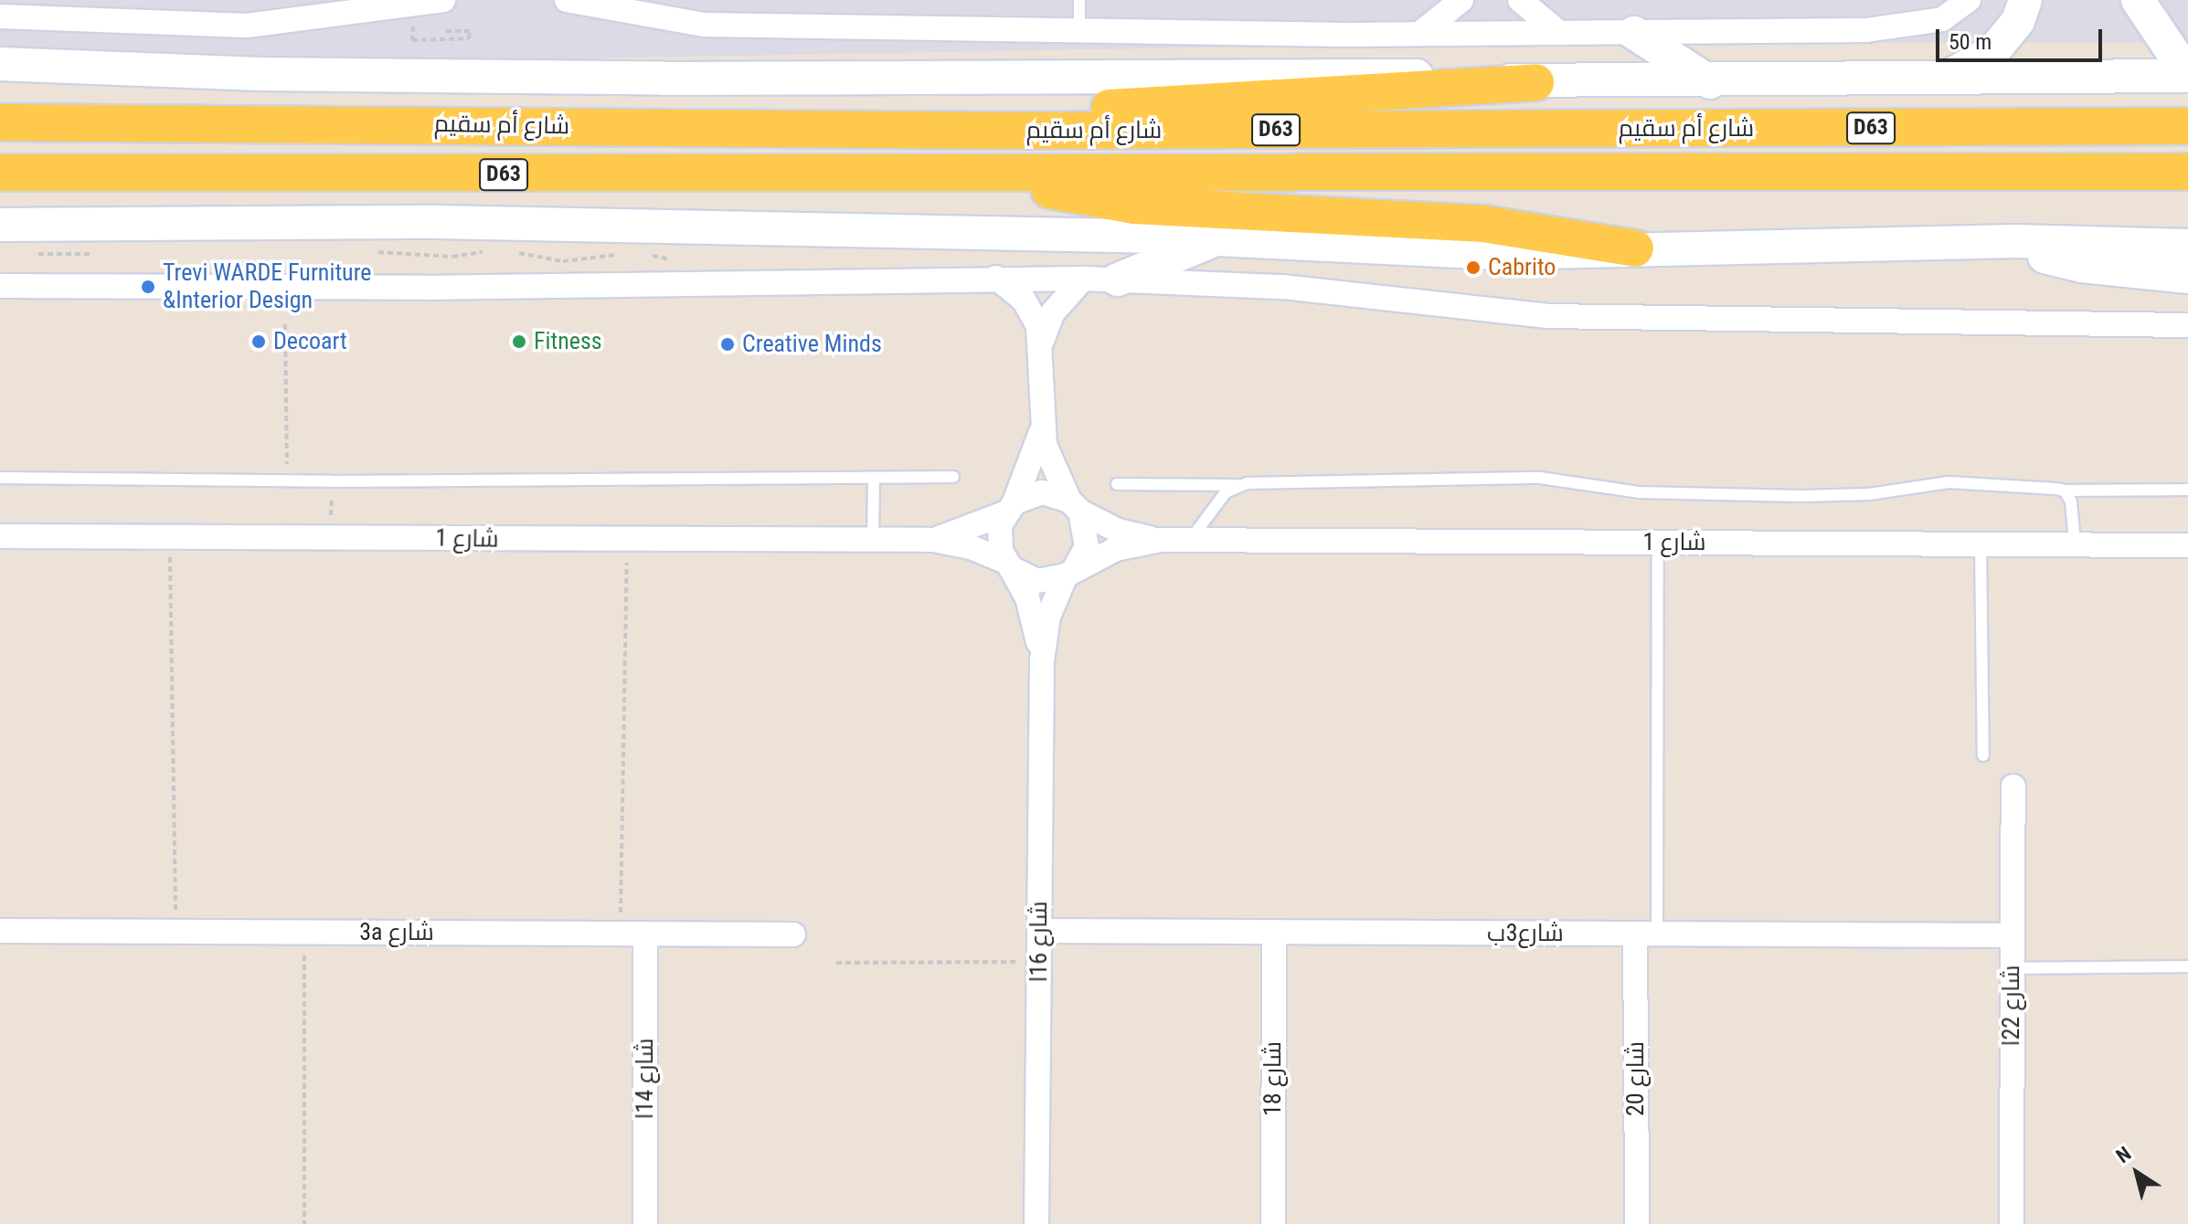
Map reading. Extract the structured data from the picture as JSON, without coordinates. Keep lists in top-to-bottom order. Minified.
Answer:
{"streets":{"main road":["شارع أم سقيم","D63"],"street":["شارع 1","3a شارع","شارع3ب","شارع 16ا","شارع 22ا","شارع 14ا","شارع 18","شارع 20"]},"crossings":[["شارع 1","شارع 16ا"],["3a شارع","شارع 14ا"],["شارع3ب","شارع 16ا"],["شارع3ب","شارع 22ا"],["شارع3ب","شارع 18"],["شارع3ب","شارع 20"]],"places":["Cabrito","Trevi WARDE Furniture &Interior Design","Decoart","Fitness","Creative Minds"],"scale_bar":"50 m","north":"top left"}
